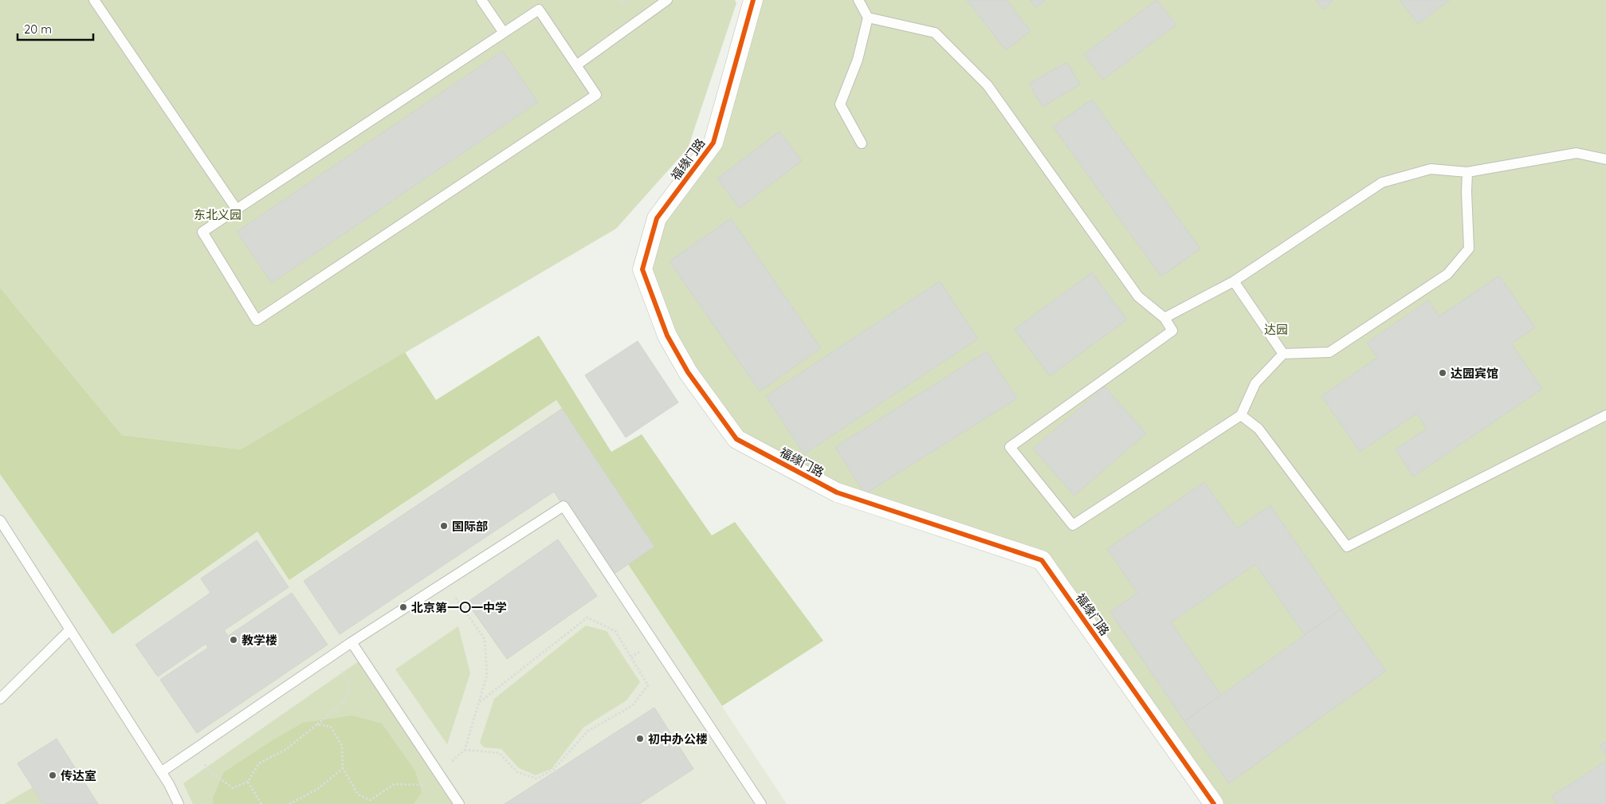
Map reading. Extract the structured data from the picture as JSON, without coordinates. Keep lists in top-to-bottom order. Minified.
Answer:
{"streets":{"street":["福缘门路"]},"parks":["东北义园","达园"],"places":["达园宾馆","国际部","北京第一〇一中学","教学楼","初中办公楼","传达室"],"scale_bar":"20 m"}
